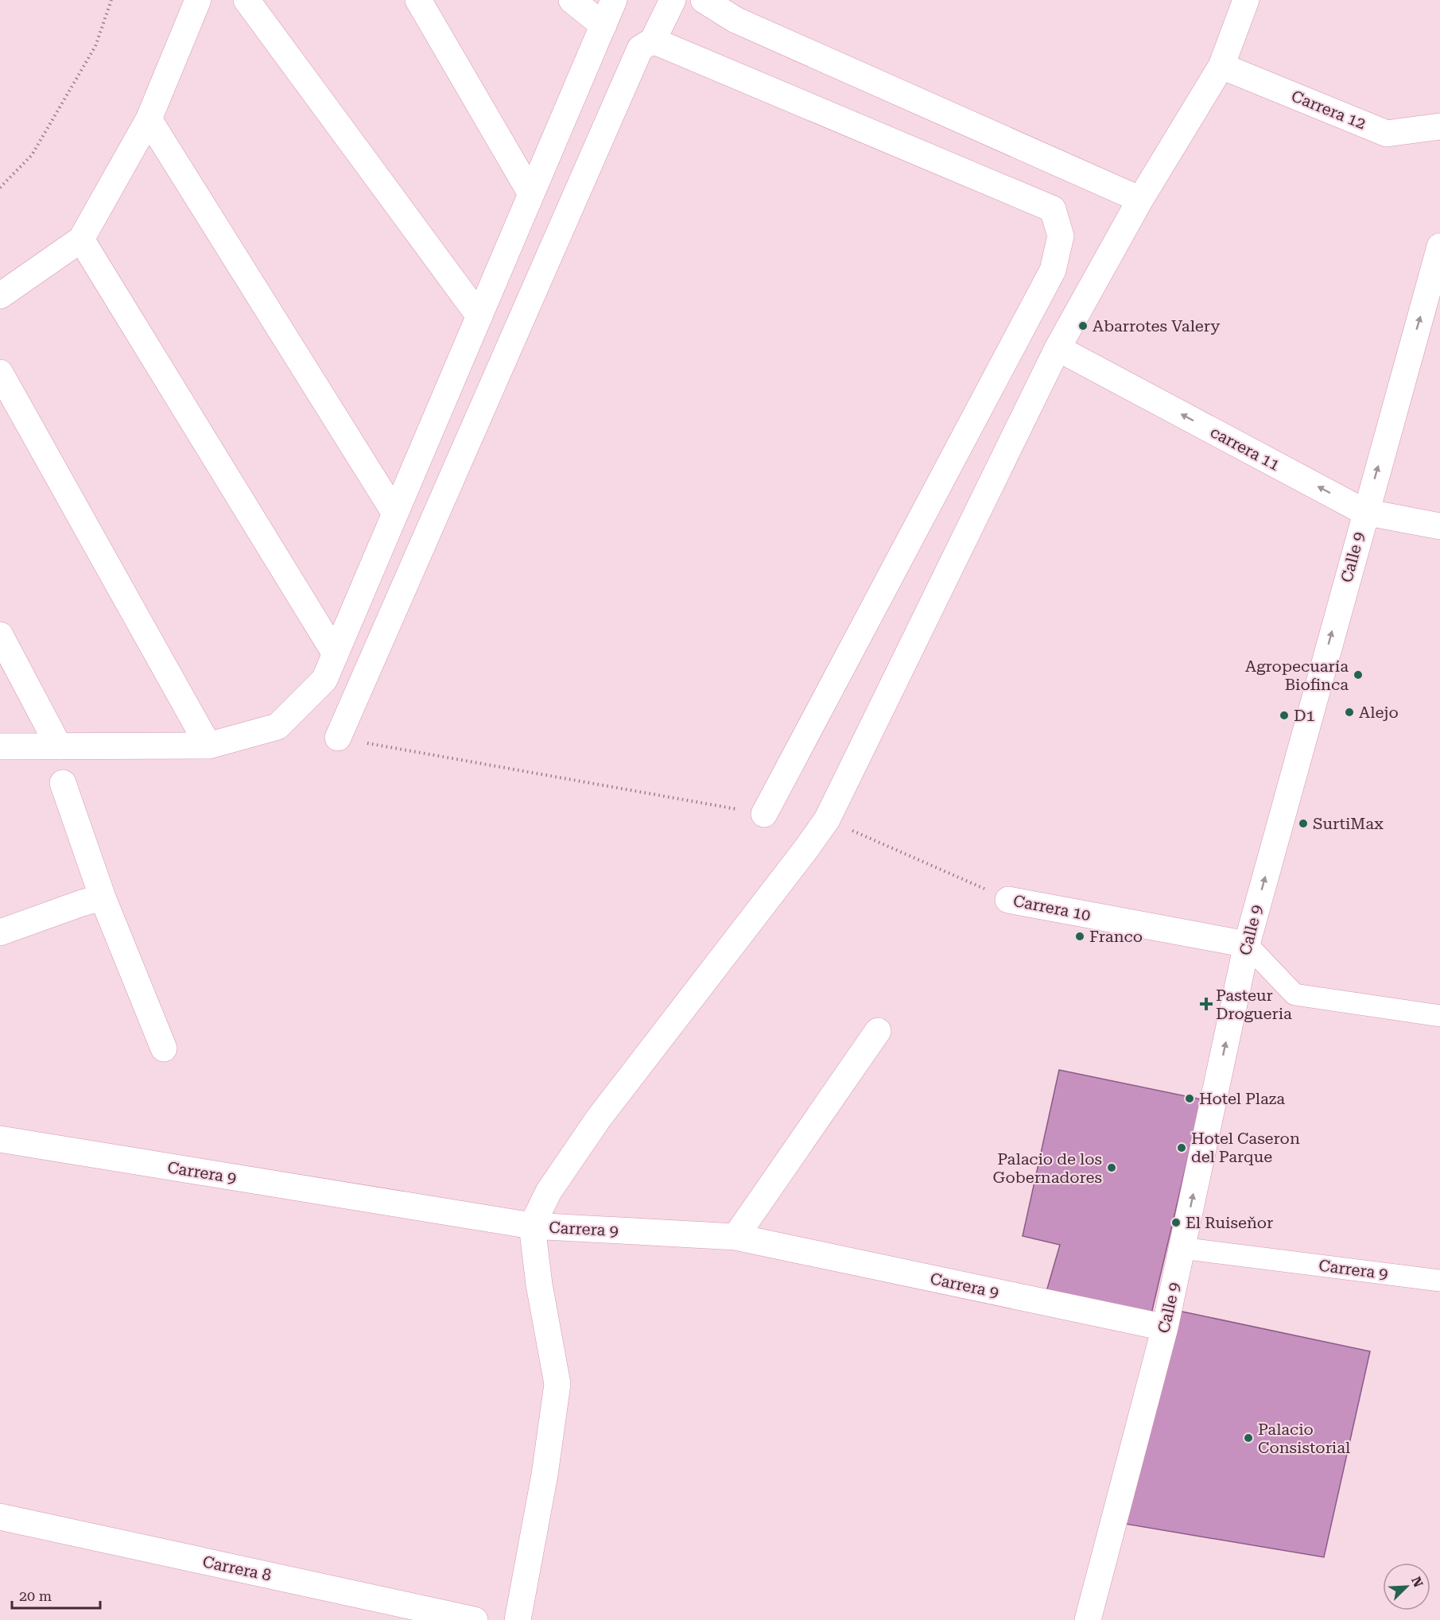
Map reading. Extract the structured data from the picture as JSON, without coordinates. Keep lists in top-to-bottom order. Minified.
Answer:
{"streets":{"street":["Carrera 12","carrera 11","Calle 9","Carrera 10","Carrera 9","Carrera 8"]},"crossings":[["carrera 11","Calle 9"],["Calle 9","Carrera 10"],["Calle 9","Carrera 9"]],"one_way":["carrera 11","Calle 9"],"places":{"other":["Abarrotes Valery","Agropecuaría Biofinca","Alejo","D1","SurtiMax","Franco","Hotel Plaza","Hotel Caseron del Parque","Palacio de los Gobernadores","El Ruiseňor","Palacio Consistorial"],"health":["Pasteur Drogueria"]},"scale_bar":"20 m","north":"top right"}
